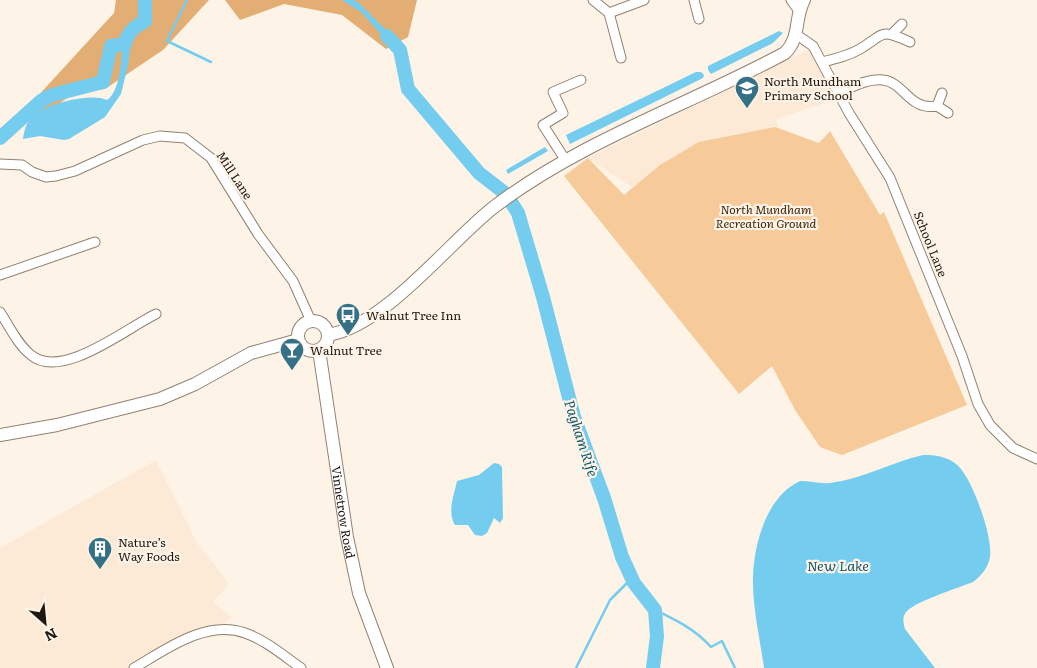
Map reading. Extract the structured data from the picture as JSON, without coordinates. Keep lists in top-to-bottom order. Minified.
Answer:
{"streets":{"main road":["Vinnetrow Road"],"street":["Mill Lane","School Lane"]},"crossings":[["Mill Lane","Vinnetrow Road"]],"water":["Pagham Rife","New Lake"],"parks":["North Mundham Recreation Ground"],"places":{"school or university":["North Mundham Primary School"],"bus stop":["Walnut Tree Inn"],"bar":["Walnut Tree"],"building":["Nature’s Way Foods"]},"north":"bottom right"}
